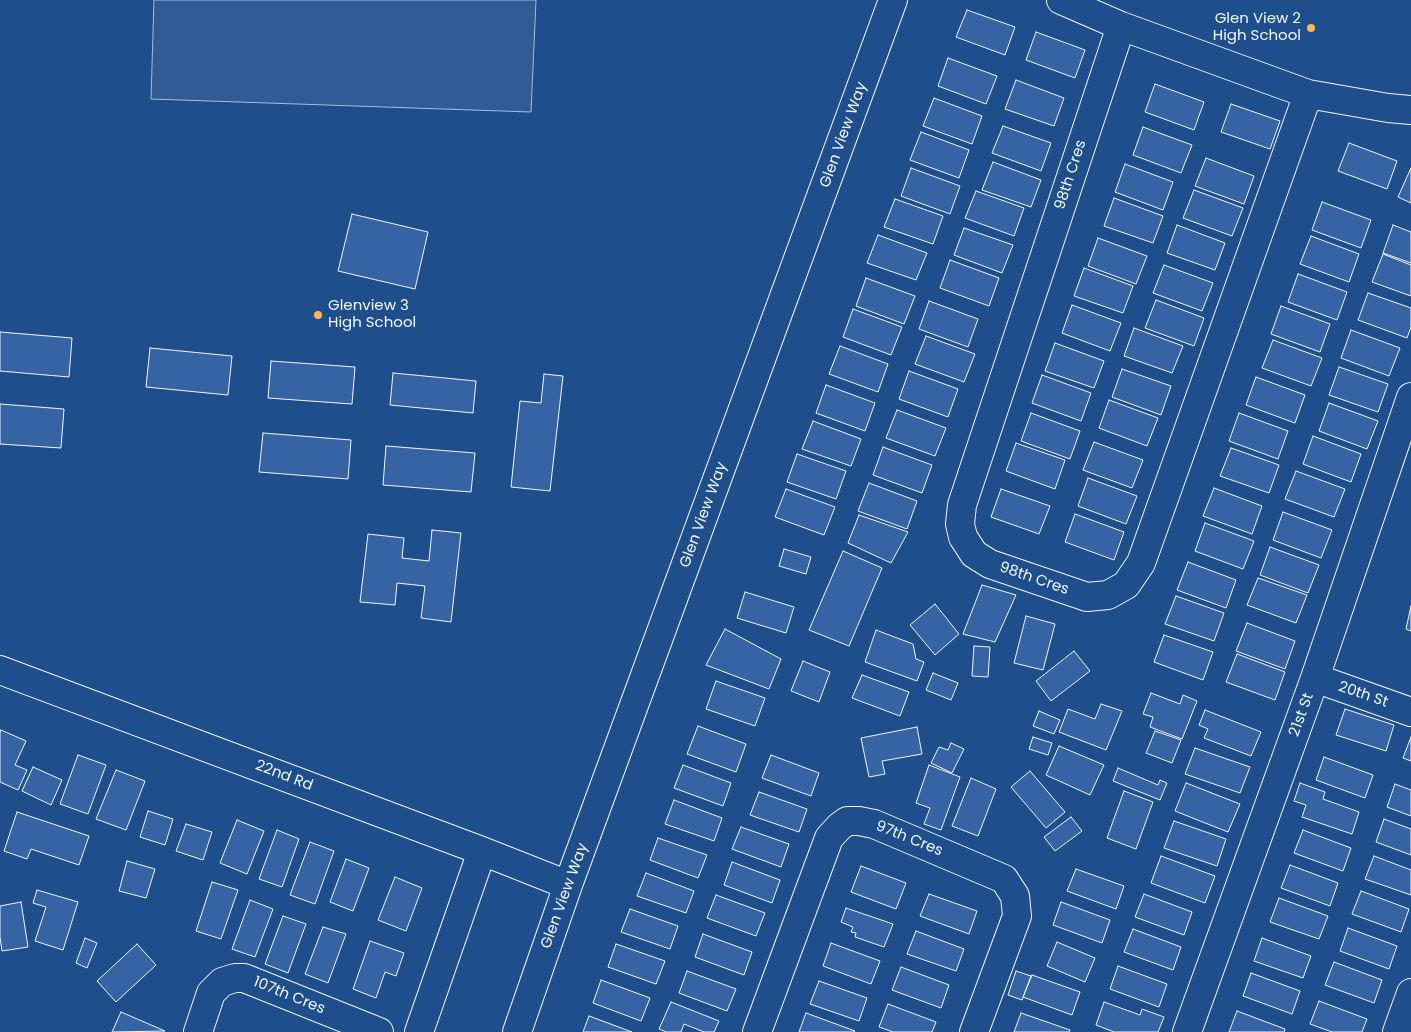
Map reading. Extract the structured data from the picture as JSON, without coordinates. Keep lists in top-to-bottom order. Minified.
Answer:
{"streets":{"street":["Glen View Way","98th Cres","20th St","21st St","22nd Rd","97th Cres","107th Cres"]},"crossings":[["Glen View Way","22nd Rd"],["20th St","21st St"]],"places":["Glen View 2 High School","Glenview 3 High School"]}
